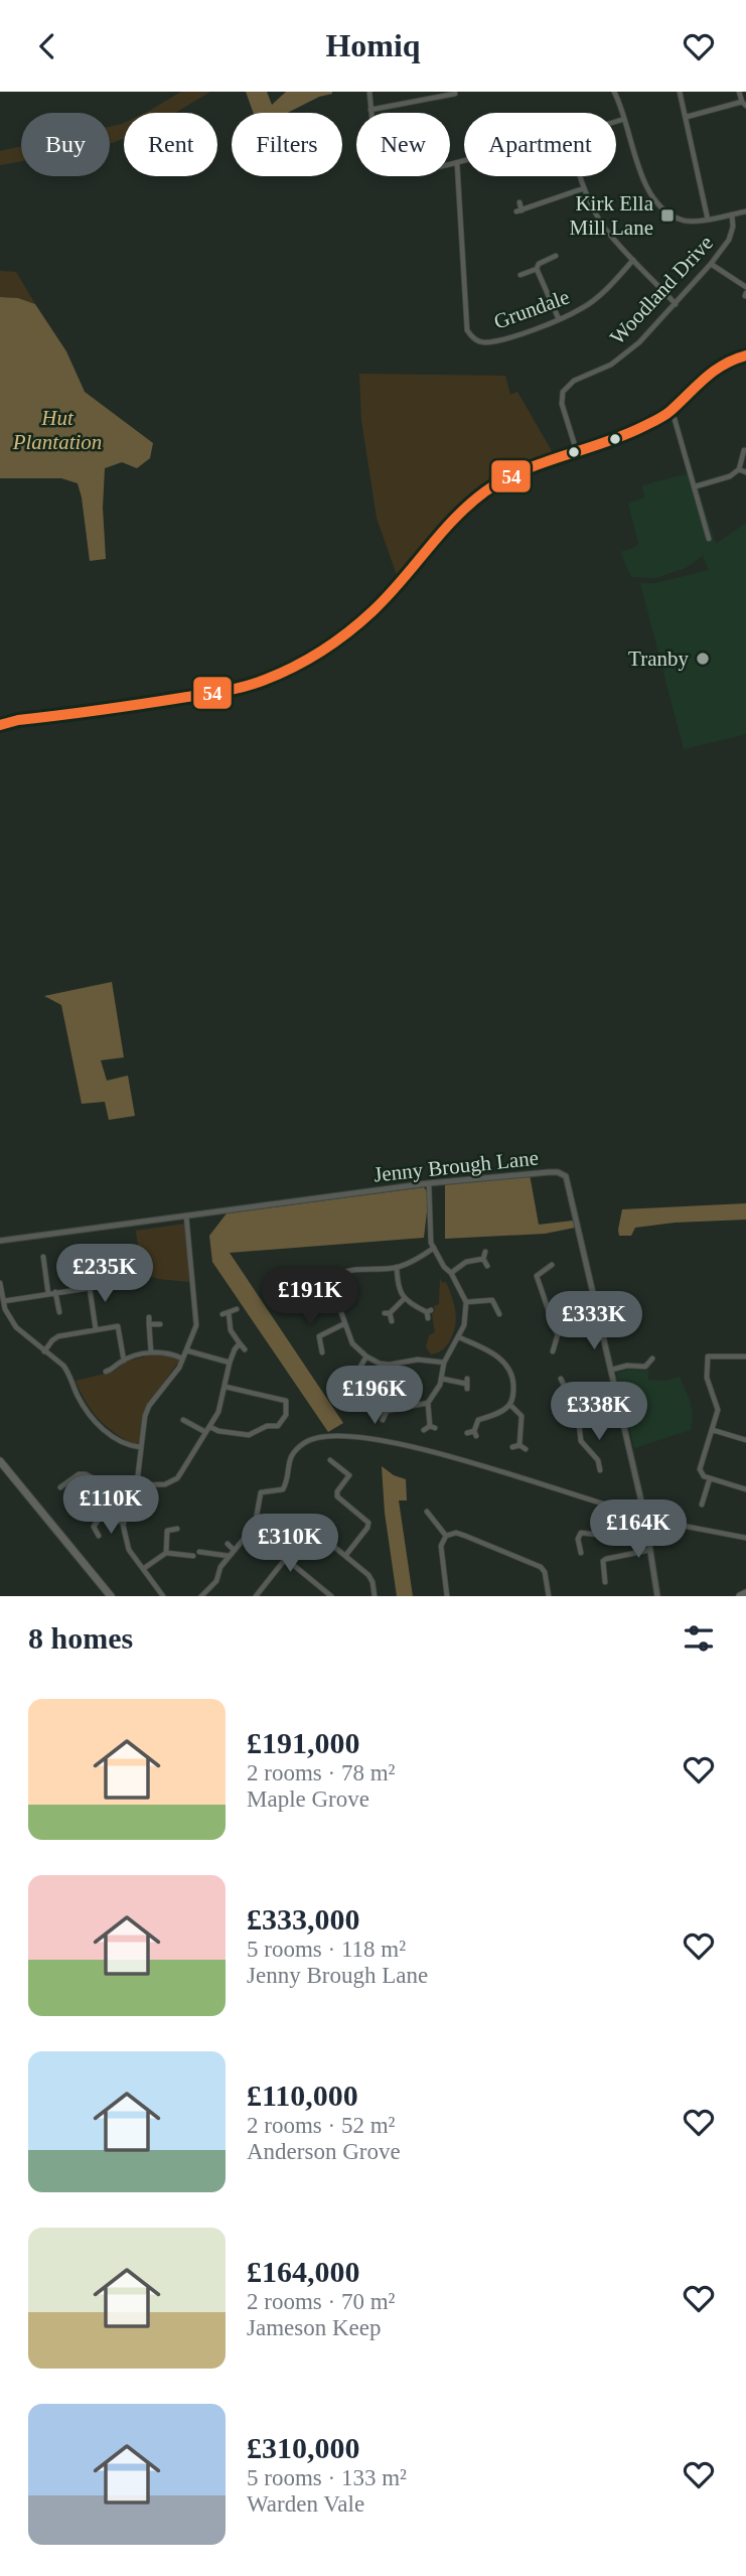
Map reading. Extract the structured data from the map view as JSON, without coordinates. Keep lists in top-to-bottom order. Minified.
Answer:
{"streets":{"street":["Woodland Drive","Grundale","Jenny Brough Lane"]},"parks":["Hut Plantation"],"places":{"transit":["Kirk Ella Mill Lane"],"other":["Tranby"]},"lines":["transit line 54"],"page":{"header":"Homiq","chip":["Buy","Rent","Filters","New","Apartment"],"price":["£235K","£191K","£333K","£196K","£338K","£110K","£164K","£310K"],"heading":"8 homes","list":[{"name":"£191,000","note":"2 rooms · 78 m² · Maple Grove"},{"name":"£333,000","note":"5 rooms · 118 m² · Jenny Brough Lane"},{"name":"£110,000","note":"2 rooms · 52 m² · Anderson Grove"},{"name":"£164,000","note":"2 rooms · 70 m² · Jameson Keep"},{"name":"£310,000","note":"5 rooms · 133 m² · Warden Vale"}]}}
